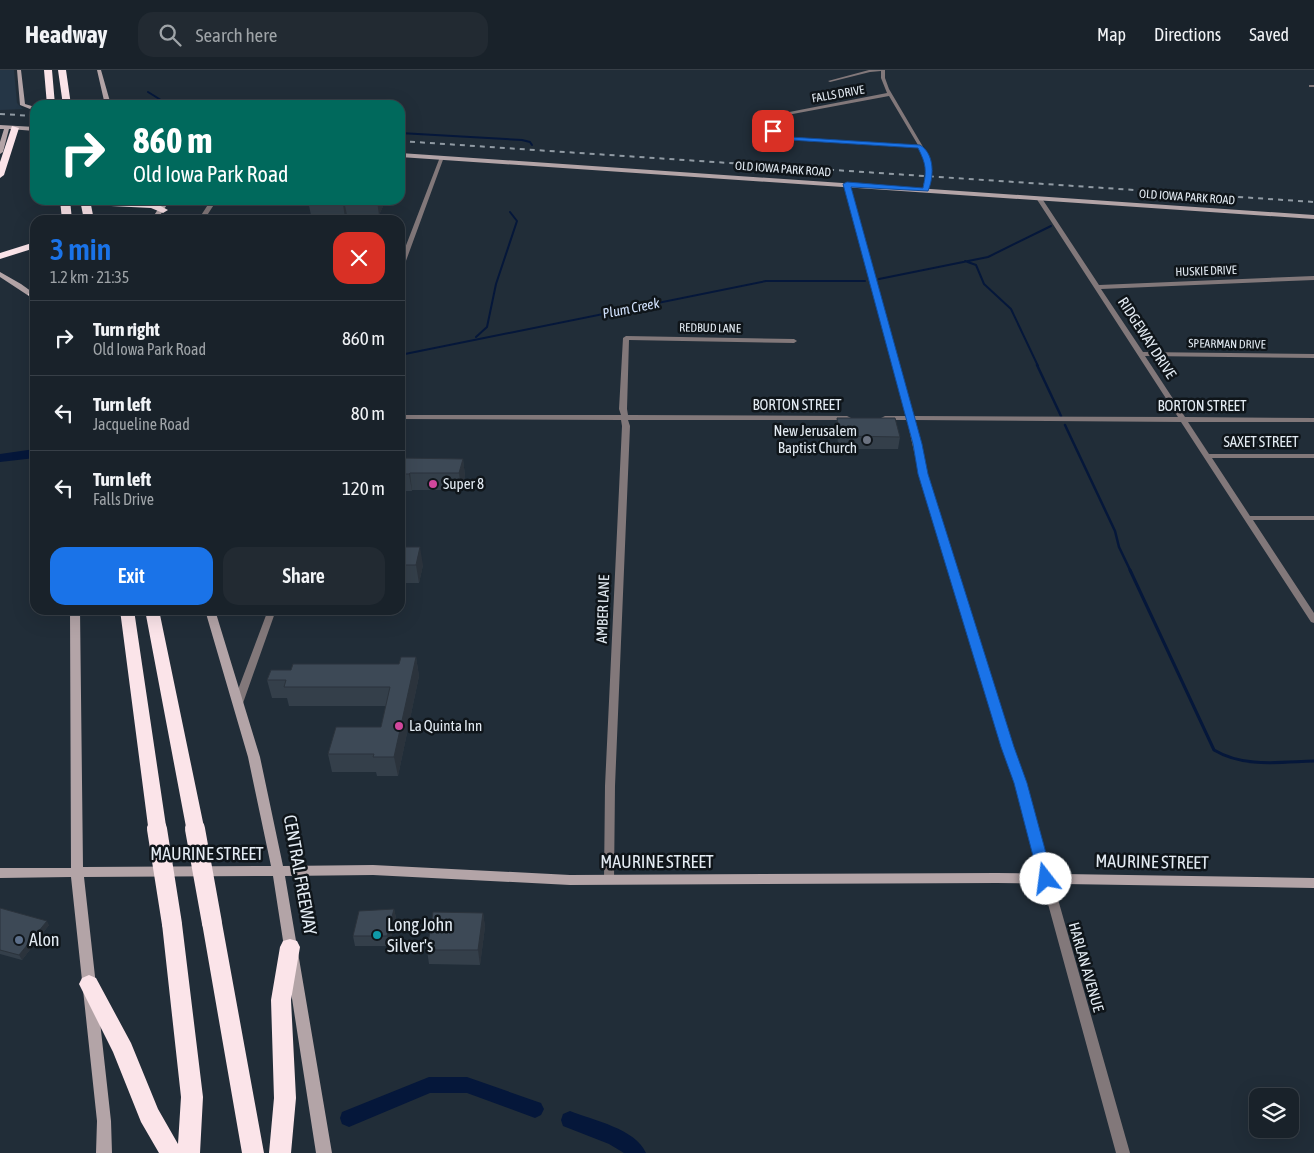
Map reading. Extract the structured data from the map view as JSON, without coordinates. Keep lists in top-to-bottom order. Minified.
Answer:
{"streets":{"main road":["OLD IOWA PARK ROAD","MAURINE STREET","CENTRAL FREEWAY"],"street":["FALLS DRIVE","HUSKIE DRIVE","REDBUD LANE","RIDGEWAY DRIVE","SPEARMAN DRIVE","BORTON STREET","SAXET STREET","AMBER LANE","HARLAN AVENUE"]},"crossings":[["OLD IOWA PARK ROAD","RIDGEWAY DRIVE"],["OLD IOWA PARK ROAD","HARLAN AVENUE"],["HUSKIE DRIVE","RIDGEWAY DRIVE"],["REDBUD LANE","AMBER LANE"],["RIDGEWAY DRIVE","SPEARMAN DRIVE"],["RIDGEWAY DRIVE","BORTON STREET"],["RIDGEWAY DRIVE","SAXET STREET"],["BORTON STREET","AMBER LANE"],["BORTON STREET","HARLAN AVENUE"],["AMBER LANE","MAURINE STREET"],["MAURINE STREET","CENTRAL FREEWAY"],["MAURINE STREET","HARLAN AVENUE"]],"water":["Plum Creek"],"places":["New Jerusalem Baptist Church","Super 8","La Quinta Inn","Long John Silver's","Alon"],"page":{"header":"Headway","search":"Search here","nav":["Map","Directions","Saved"],"turn":["860 m","Old Iowa Park Road"],"heading":["3 min","1.2 km · 21:35"],"list":[{"name":"Turn right","note":"Old Iowa Park Road","value":"860 m"},{"name":"Turn left","note":"Jacqueline Road","value":"80 m"},{"name":"Turn left","note":"Falls Drive","value":"120 m"}],"buttons":["Exit","Share"]}}
